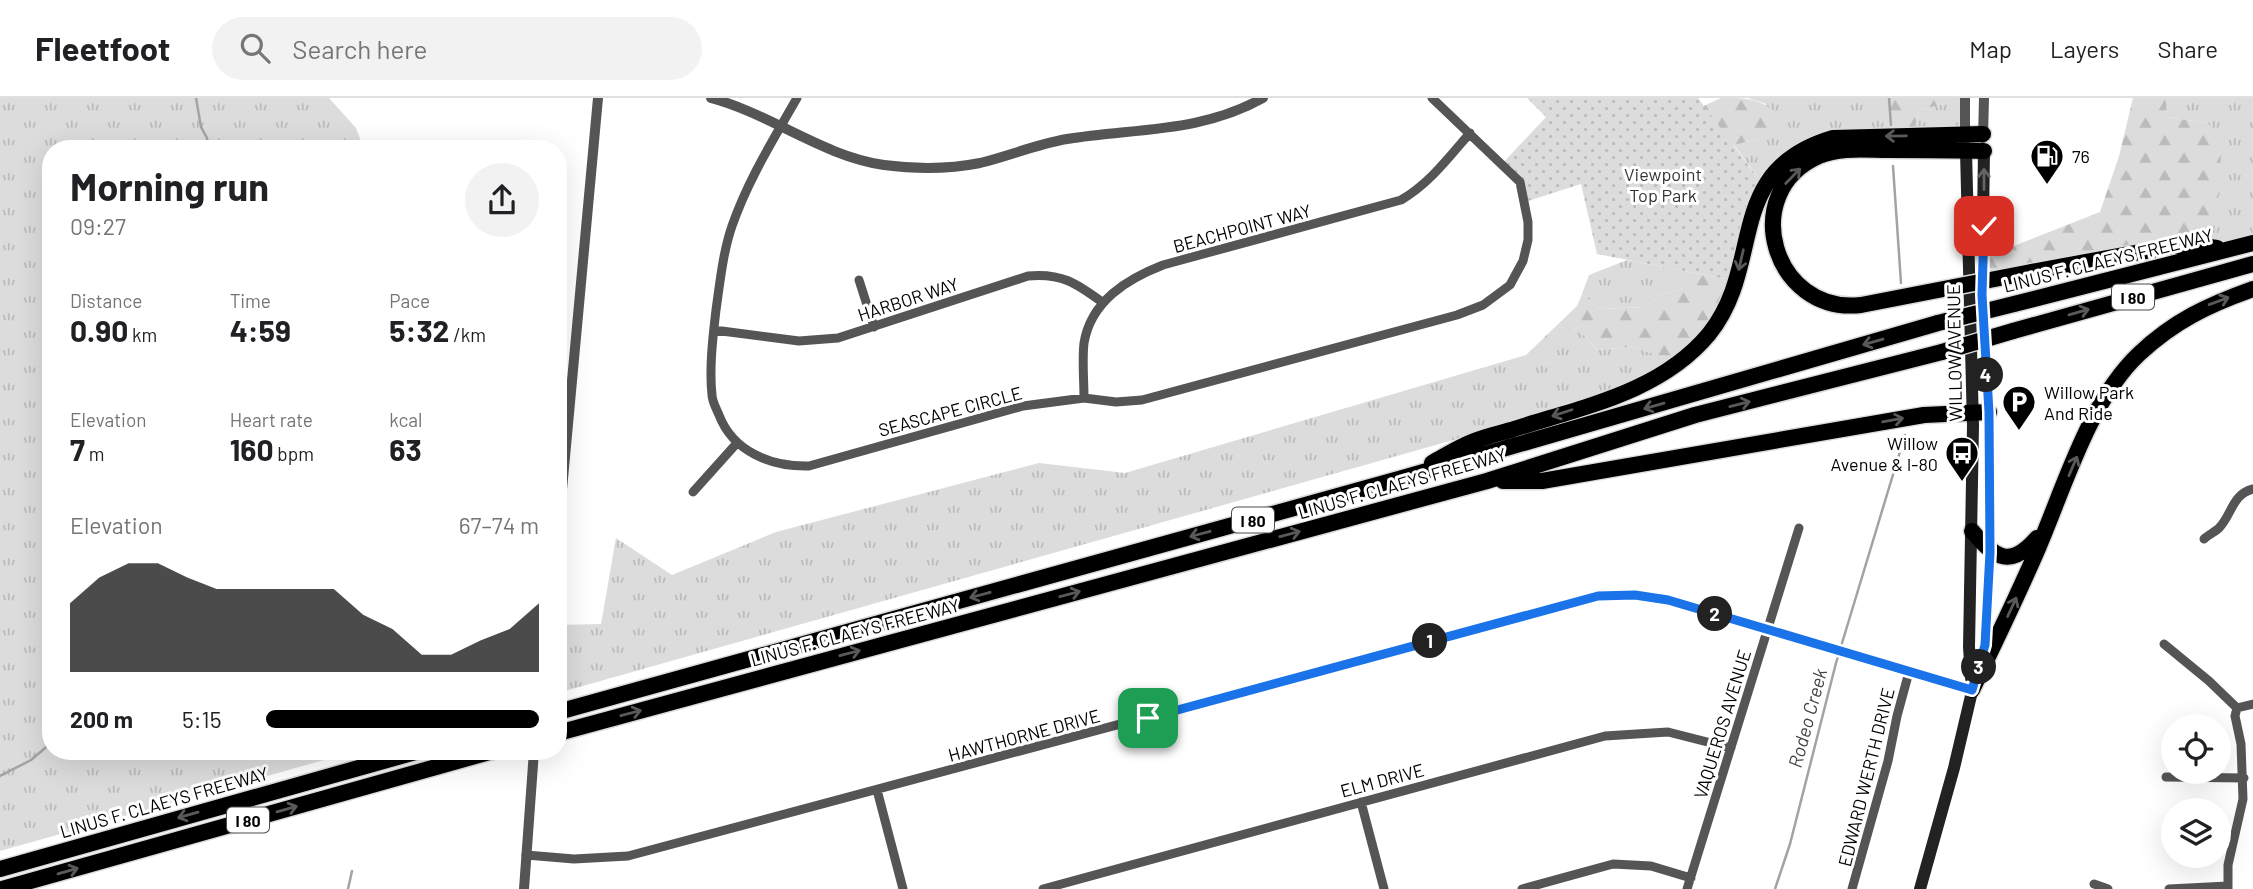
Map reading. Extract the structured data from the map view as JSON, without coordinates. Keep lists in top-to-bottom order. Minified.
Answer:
{"streets":{"highway":["LINUS F. CLAEYS FREEWAY","I 80"],"main road":["WILLOW AVENUE"],"street":["BEACHPOINT WAY","HARBOR WAY","SEASCAPE CIRCLE","VAQUEROS AVENUE","HAWTHORNE DRIVE","EDWARD WERTH DRIVE","ELM DRIVE"]},"crossings":[["BEACHPOINT WAY","HARBOR WAY"],["BEACHPOINT WAY","SEASCAPE CIRCLE"],["HARBOR WAY","SEASCAPE CIRCLE"],["WILLOW AVENUE","HAWTHORNE DRIVE"],["VAQUEROS AVENUE","HAWTHORNE DRIVE"],["VAQUEROS AVENUE","ELM DRIVE"],["HAWTHORNE DRIVE","EDWARD WERTH DRIVE"]],"water":["Rodeo Creek"],"parks":["Viewpoint Top Park"],"places":{"fuel station":["76"],"parking":["Willow Park And Ride"],"bus stop":["Willow Avenue & I-80"]},"page":{"header":"Fleetfoot","search":"Search here","nav":["Map","Layers","Share"],"heading":["Morning run","09:27"],"stats":[["Distance","0.90 km"],["Time","4:59"],["Pace","5:32 /km"],["Elevation","7 m"],["Heart rate","160 bpm"],["kcal","63"]],"pins":["4","2","1","3"],"chart":["Elevation","67–74 m"],"list":[{"name":"200 m","note":"5:15"}]}}
